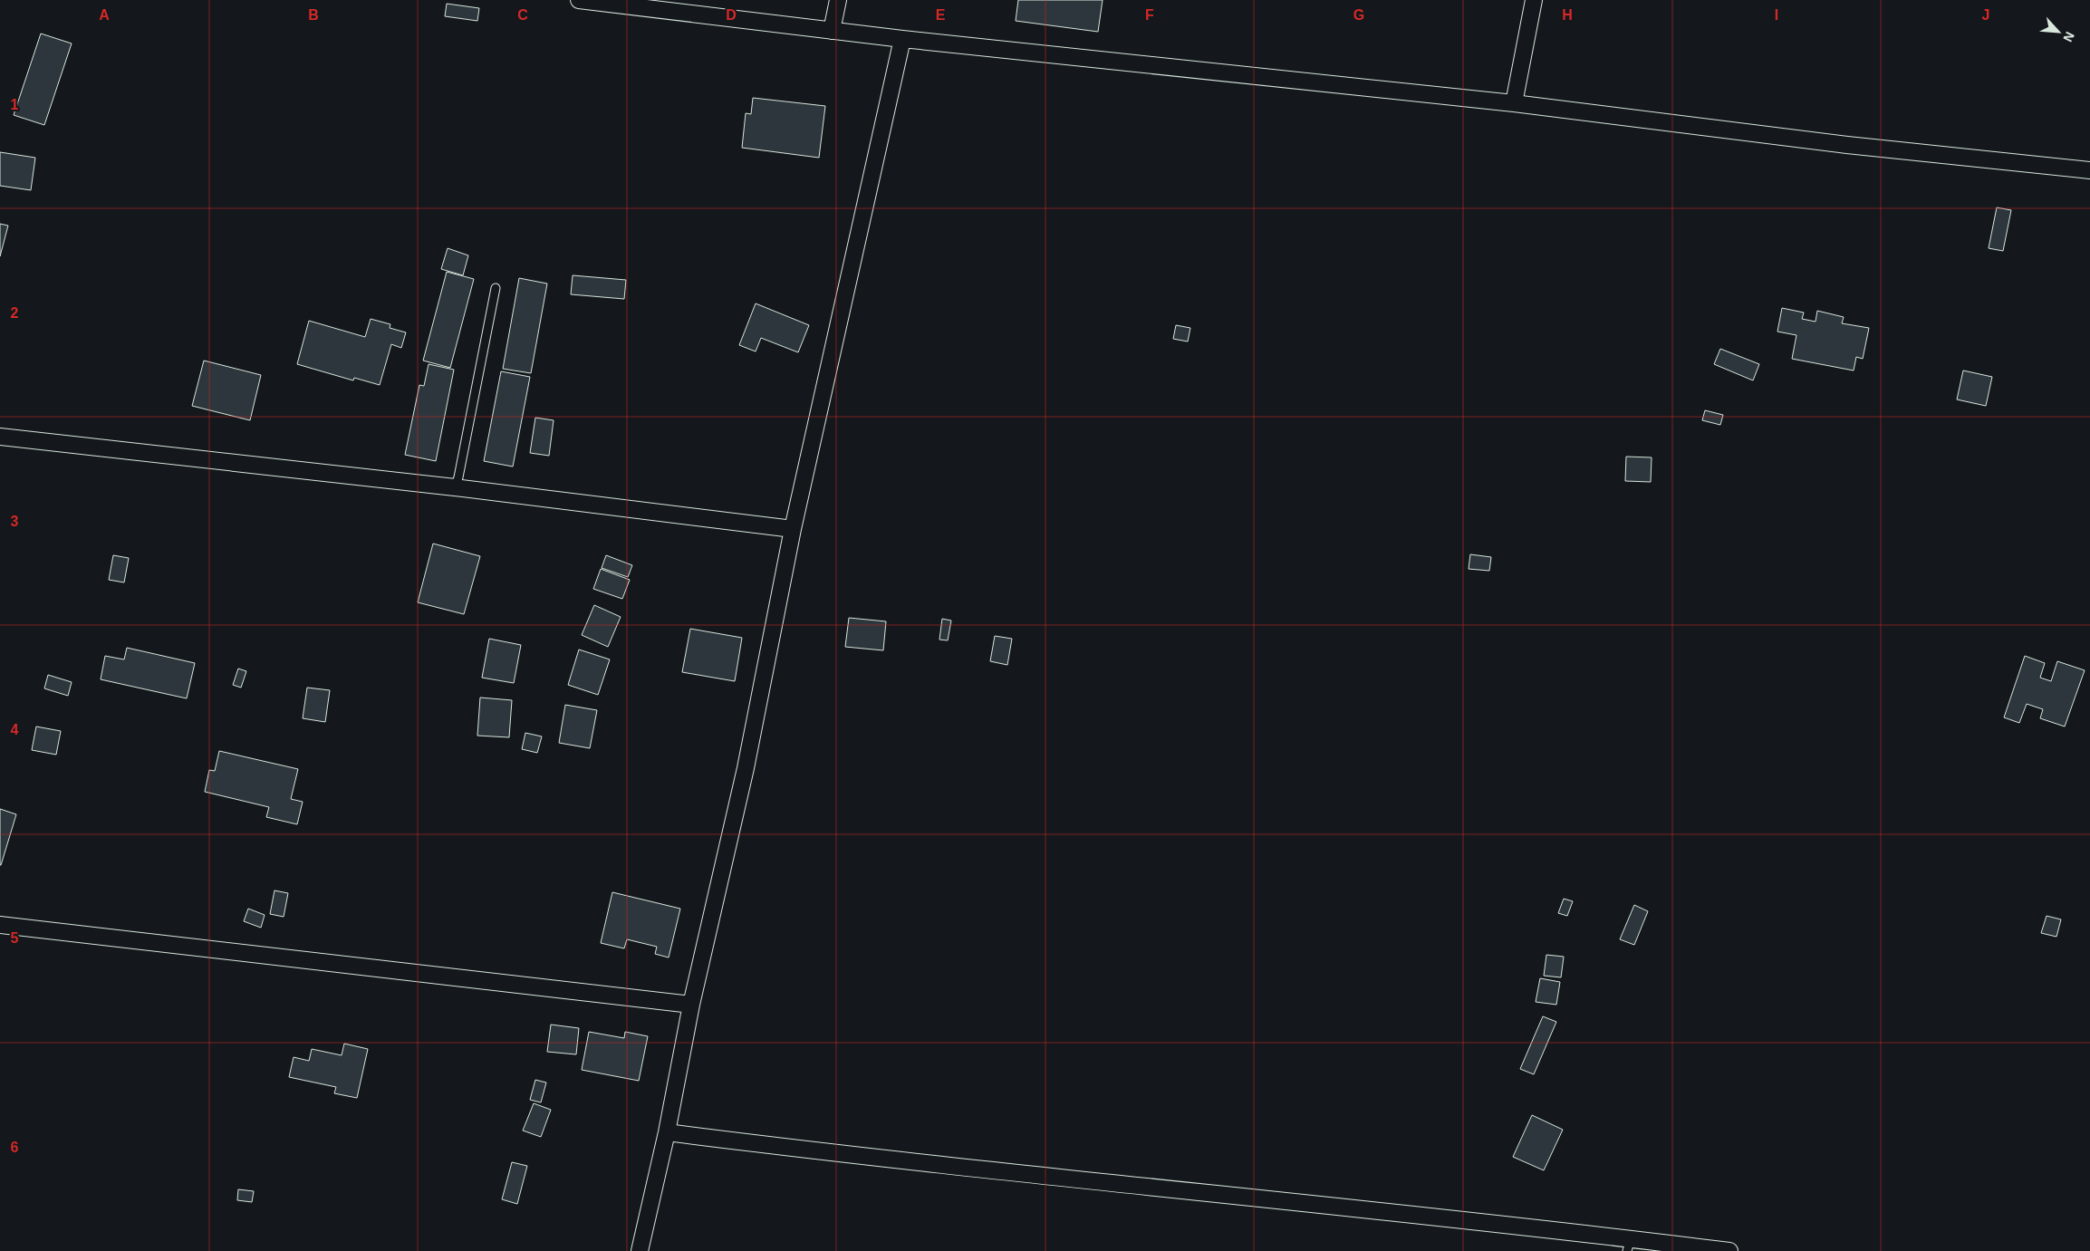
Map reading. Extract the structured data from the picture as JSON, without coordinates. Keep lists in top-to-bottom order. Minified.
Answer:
{"north":"bottom right","grid":{"columns":["A","B","C","D","E","F","G","H","I","J"],"rows":["1","2","3","4","5","6"]}}
